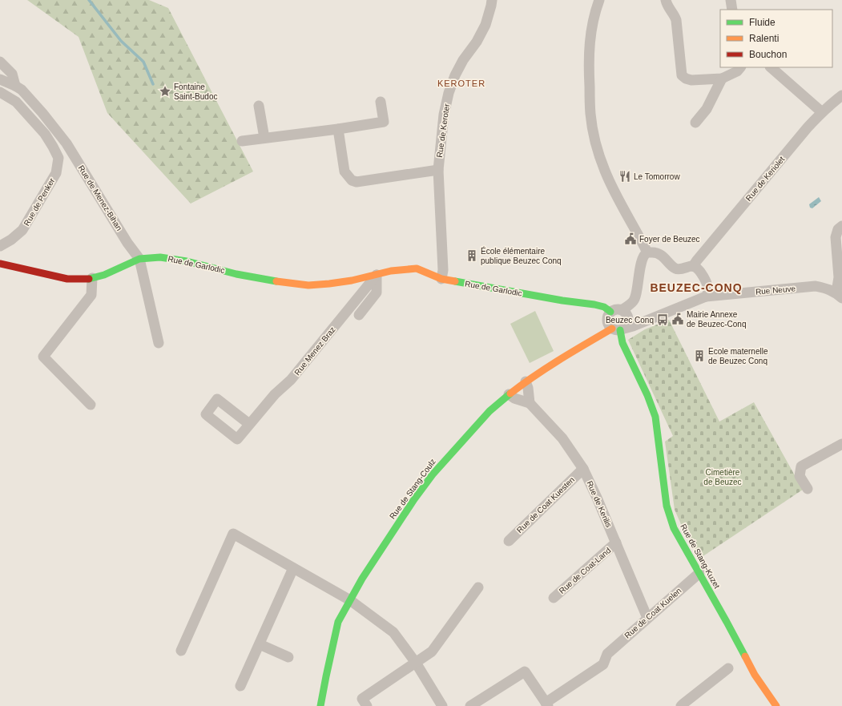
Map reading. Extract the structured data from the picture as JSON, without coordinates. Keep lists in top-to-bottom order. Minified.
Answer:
{"streets":{"street":["Rue de Keroter","Rue de Keriolet","Rue de Menez-Bihan","Rue de Penker","Rue de Garlodic","Rue Neuve","Rue Menez Braz","Rue de Stang-Coulz","Rue de Kerilis","Rue de Coat Kuesten","Rue de Stang-Kuzet","Rue de Coat-Land","Rue de Coat Kuelen"]},"crossings":[["Rue de Keroter","Rue de Garlodic"],["Rue de Menez-Bihan","Rue de Garlodic"],["Rue de Garlodic","Rue Neuve"],["Rue de Garlodic","Rue Menez Braz"],["Rue de Garlodic","Rue de Stang-Coulz"],["Rue de Garlodic","Rue de Stang-Kuzet"],["Rue Neuve","Rue de Stang-Coulz"],["Rue Neuve","Rue de Stang-Kuzet"],["Rue de Stang-Coulz","Rue de Kerilis"],["Rue de Stang-Coulz","Rue de Stang-Kuzet"],["Rue de Kerilis","Rue de Coat Kuesten"],["Rue de Kerilis","Rue de Coat-Land"],["Rue de Kerilis","Rue de Coat Kuelen"],["Rue de Stang-Kuzet","Rue de Coat Kuelen"]],"districts":["KEROTER","BEUZEC-CONQ"],"parks":["Cimetière de Beuzec"],"places":{"place":["Fontaine Saint-Budoc"],"restaurant":["Le Tomorrow"],"public building":["Foyer de Beuzec","Mairie Annexe de Beuzec-Conq"],"building":["École élémentaire publique Beuzec Conq","Ecole maternelle de Beuzec Conq"],"bus stop":["Beuzec Conq"]},"legend":["Fluide","Ralenti","Bouchon"]}
